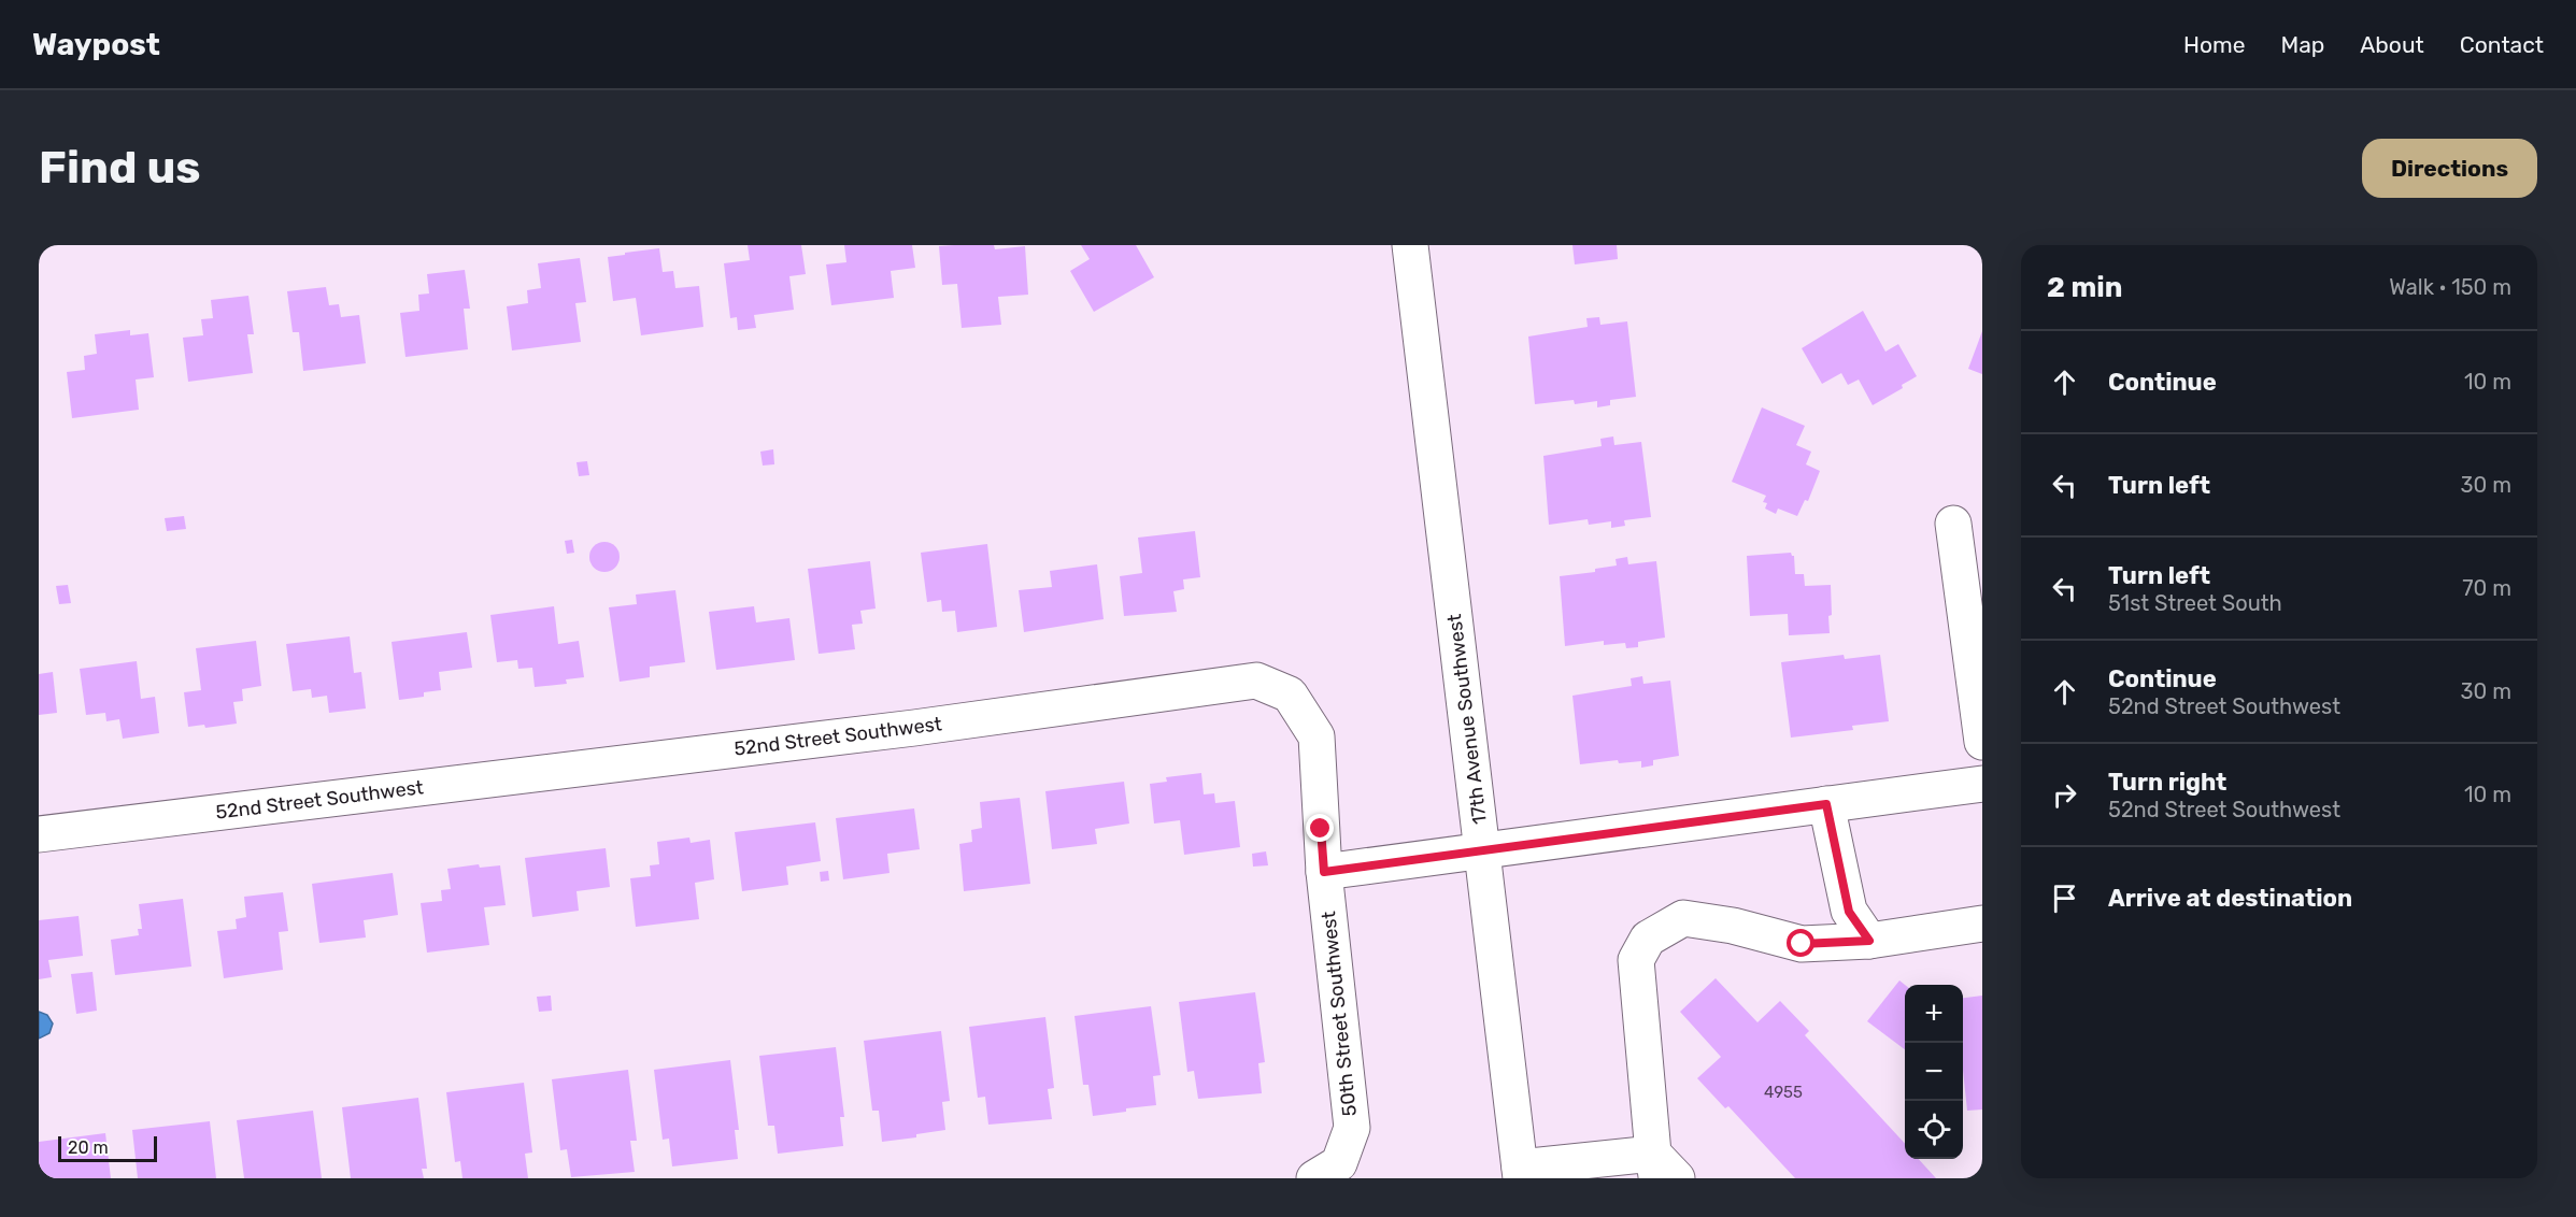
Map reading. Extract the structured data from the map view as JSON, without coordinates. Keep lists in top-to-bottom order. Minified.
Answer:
{"streets":{"street":["17th Avenue Southwest","52nd Street Southwest","50th Street Southwest"]},"crossings":[["52nd Street Southwest","50th Street Southwest"]],"house_numbers":["4955"],"scale_bar":"20 m","page":{"header":"Waypost","nav":["Home","Map","About","Contact"],"buttons":"Directions","title":"Find us","heading":["2 min","Walk · 150 m"],"list":[["Continue","10 m"],["Turn left","30 m"],["Turn left","51st Street South","70 m"],["Continue","52nd Street Southwest","30 m"],["Turn right","52nd Street Southwest","10 m"],"Arrive at destination"],"map_buttons":["+","−"],"scale":"20 m"}}
